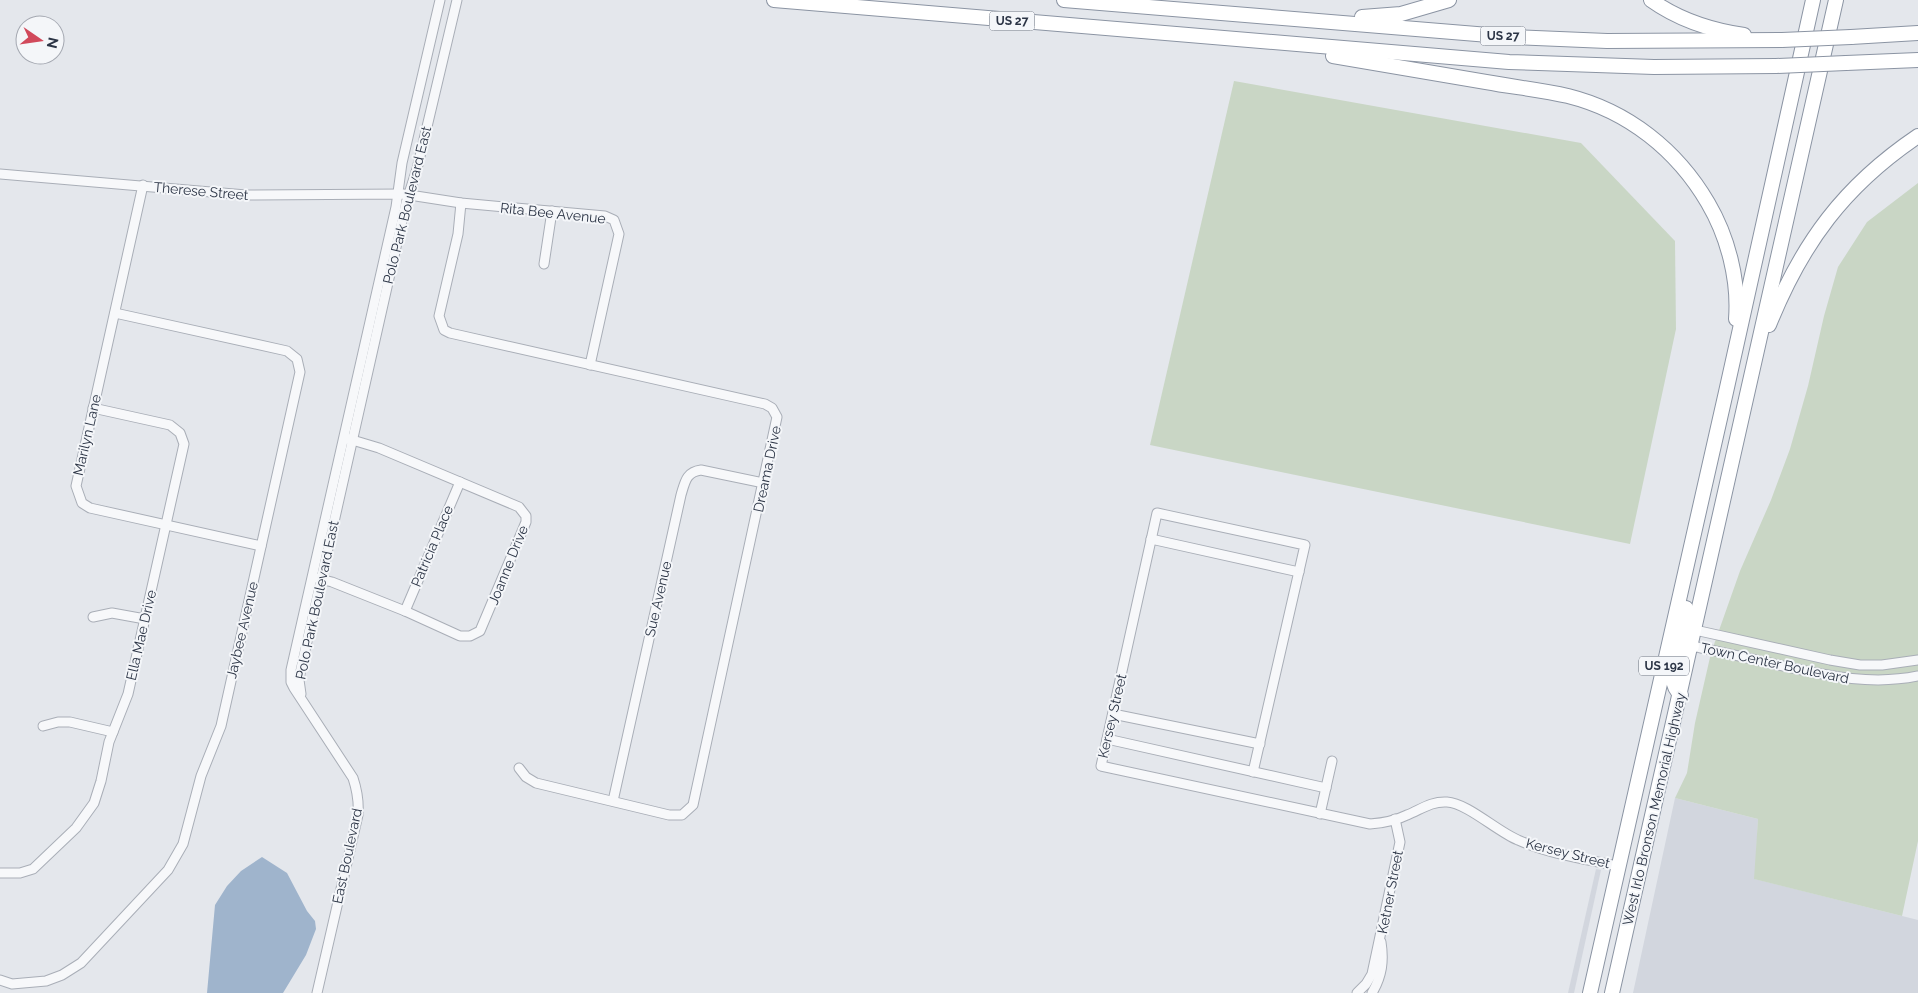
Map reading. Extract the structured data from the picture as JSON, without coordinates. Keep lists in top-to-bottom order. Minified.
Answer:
{"streets":{"highway":["US 27","US 192","West Irlo Bronson Memorial Highway"],"street":["Therese Street","Polo Park Boulevard East","Rita Bee Avenue","Marilyn Lane","Dreama Drive","Patricia Place","Joanne Drive","Sue Avenue","Jaybee Avenue","Ella Mae Drive","Town Center Boulevard","Kersey Street","East Boulevard","Ketner Street"]},"crossings":[["Therese Street","Polo Park Boulevard East"],["Therese Street","Rita Bee Avenue"],["Therese Street","Marilyn Lane"],["Polo Park Boulevard East","Rita Bee Avenue"],["Polo Park Boulevard East","Joanne Drive"],["Polo Park Boulevard East","East Boulevard"],["Rita Bee Avenue","Dreama Drive"],["Marilyn Lane","Jaybee Avenue"],["Marilyn Lane","Ella Mae Drive"],["Dreama Drive","Sue Avenue"],["Patricia Place","Joanne Drive"],["Town Center Boulevard","West Irlo Bronson Memorial Highway"],["Kersey Street","West Irlo Bronson Memorial Highway"],["Kersey Street","Ketner Street"]],"north":"right"}
